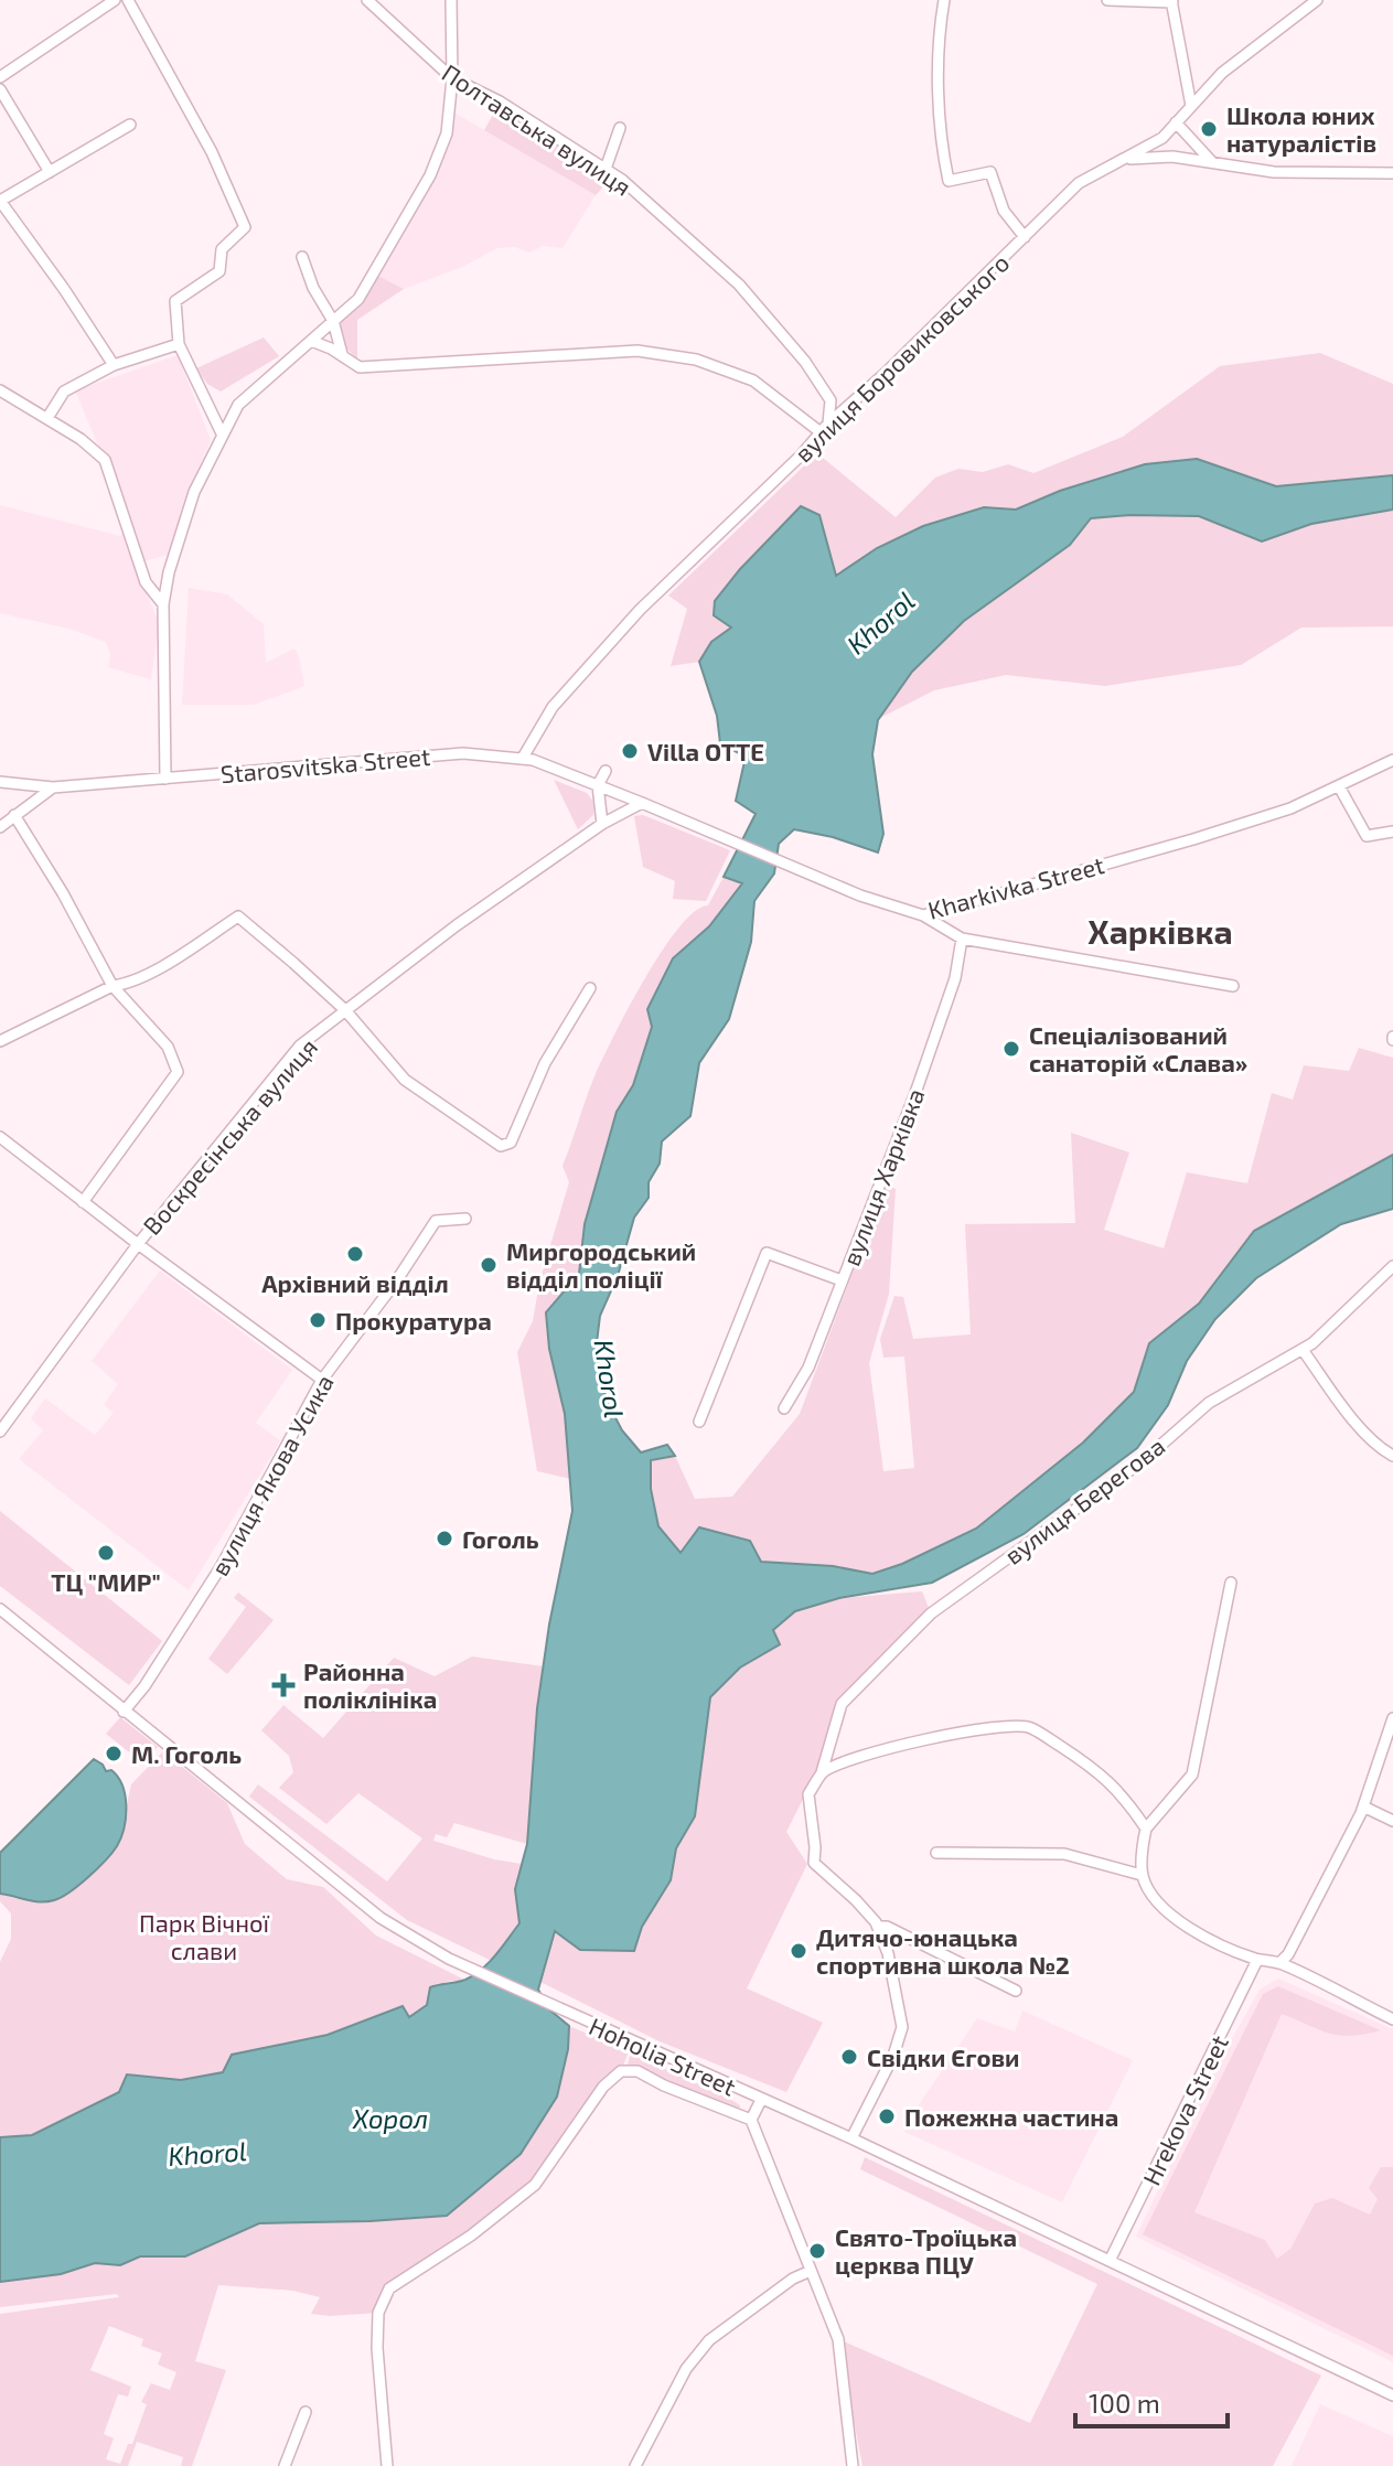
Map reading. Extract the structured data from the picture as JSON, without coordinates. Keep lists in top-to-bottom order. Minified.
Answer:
{"streets":{"street":["Полтавська вулиця","вулиця Боровиковського","Starosvitska Street","Kharkivka Street","Воскресінська вулиця","вулиця Харківка","вулиця Якова Усика","вулиця Берегова","Hoholia Street","Hrekova Street"]},"crossings":[["Полтавська вулиця","вулиця Боровиковського"],["вулиця Боровиковського","Starosvitska Street"],["Starosvitska Street","Kharkivka Street"],["Starosvitska Street","Воскресінська вулиця"],["Kharkivka Street","Воскресінська вулиця"],["вулиця Якова Усика","Hoholia Street"],["Hoholia Street","Hrekova Street"]],"districts":["Харківка"],"water":["Khorol","Хорол"],"parks":["Парк Вічної слави"],"places":{"other":["Школа юних натуралістів","Villa OTTE","Спеціалізований санаторій «Слава»","Архівний відділ","Миргородський відділ поліції","Прокуратура","Гоголь","ТЦ \"МИР\"","М. Гоголь","Дитячо-юнацька спортивна школа №2","Свідки Єгови","Пожежна частина","Свято-Троїцька церква ПЦУ"],"health":["Районна поліклініка"]},"scale_bar":"100 m"}
